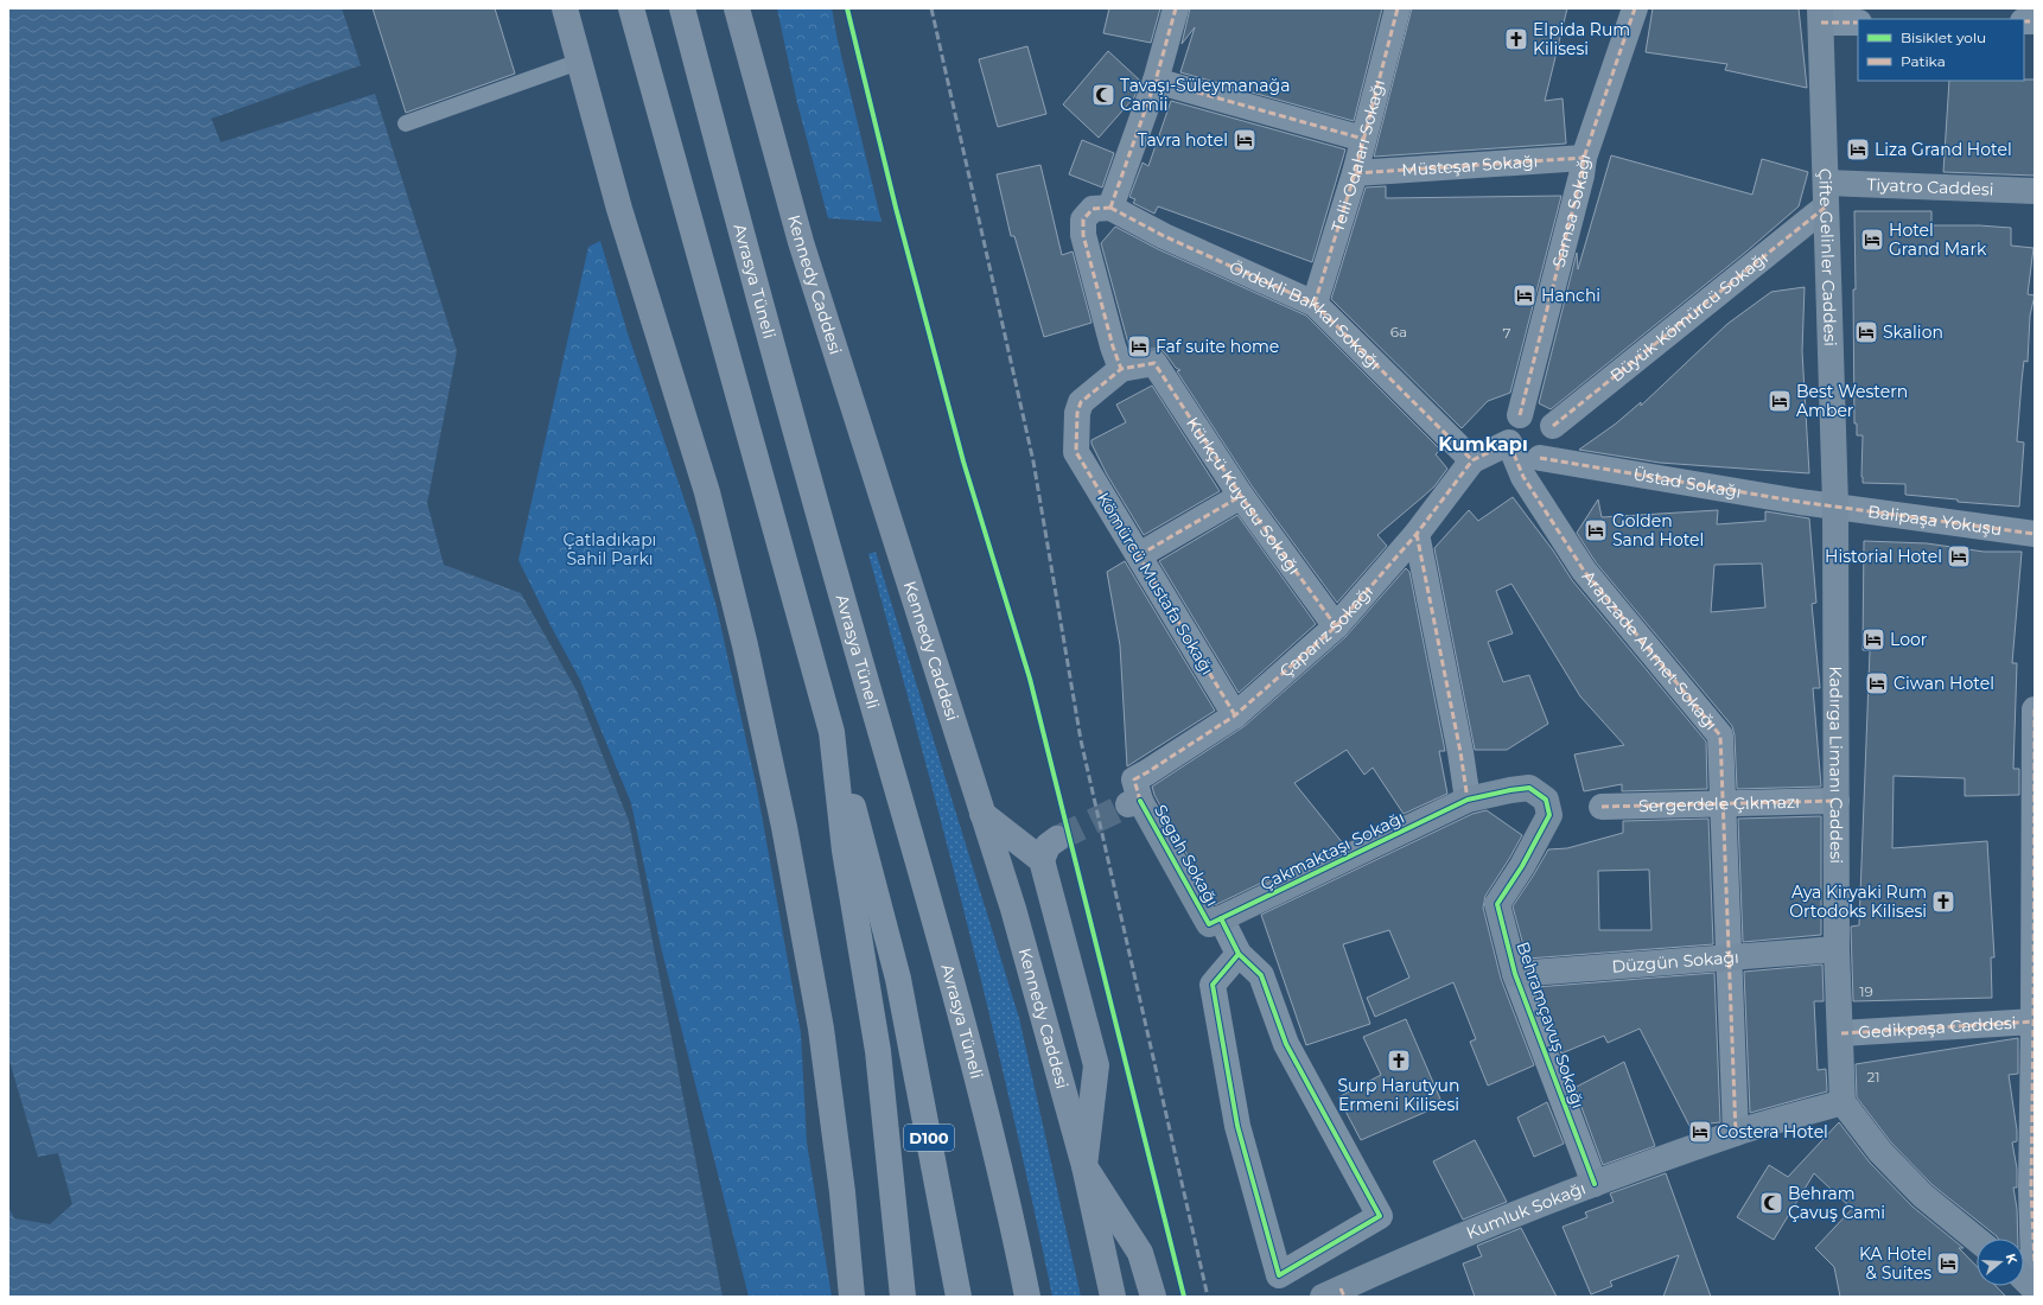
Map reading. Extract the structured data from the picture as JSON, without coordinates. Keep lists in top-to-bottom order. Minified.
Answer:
{"streets":{"highway":["Avrasya Tüneli","D100"],"main road":["Kennedy Caddesi"],"street":["Telli Odaları Sokağı","Müsteşar Sokağı","Tiyatro Caddesi","Samsa Sokağı","Çifte Gelinler Caddesi","Ördekli Bakkal Sokağı","Büyük Kömürcü Sokağı","Üstad Sokağı","Kürkçü Kuyusu Sokağı","Balipaşa Yokuşu","Kömürcü Mustafa Sokağı","Çaparız Sokağı","Arapzade Ahmet Sokağı","Kadırga Limanı Caddesi","Sergerdele Çıkmazı","Çakmaktaşı Sokağı","Segah Sokağı","Düzgün Sokağı","Behramçavuş Sokağı","Gedikpaşa Caddesi","Kumluk Sokağı"]},"crossings":[["Telli Odaları Sokağı","Müsteşar Sokağı"],["Telli Odaları Sokağı","Ördekli Bakkal Sokağı"],["Müsteşar Sokağı","Samsa Sokağı"],["Tiyatro Caddesi","Çifte Gelinler Caddesi"],["Samsa Sokağı","Büyük Kömürcü Sokağı"],["Samsa Sokağı","Üstad Sokağı"],["Samsa Sokağı","Çaparız Sokağı"],["Samsa Sokağı","Arapzade Ahmet Sokağı"],["Çifte Gelinler Caddesi","Büyük Kömürcü Sokağı"],["Çifte Gelinler Caddesi","Üstad Sokağı"],["Çifte Gelinler Caddesi","Balipaşa Yokuşu"],["Çifte Gelinler Caddesi","Kadırga Limanı Caddesi"],["Ördekli Bakkal Sokağı","Çaparız Sokağı"],["Büyük Kömürcü Sokağı","Üstad Sokağı"],["Büyük Kömürcü Sokağı","Çaparız Sokağı"],["Büyük Kömürcü Sokağı","Arapzade Ahmet Sokağı"],["Üstad Sokağı","Balipaşa Yokuşu"],["Üstad Sokağı","Çaparız Sokağı"],["Üstad Sokağı","Arapzade Ahmet Sokağı"],["Üstad Sokağı","Kadırga Limanı Caddesi"],["Kürkçü Kuyusu Sokağı","Kömürcü Mustafa Sokağı"],["Kürkçü Kuyusu Sokağı","Çaparız Sokağı"],["Balipaşa Yokuşu","Kadırga Limanı Caddesi"],["Kömürcü Mustafa Sokağı","Çaparız Sokağı"],["Çaparız Sokağı","Arapzade Ahmet Sokağı"],["Çaparız Sokağı","Segah Sokağı"],["Arapzade Ahmet Sokağı","Sergerdele Çıkmazı"],["Arapzade Ahmet Sokağı","Düzgün Sokağı"],["Arapzade Ahmet Sokağı","Kumluk Sokağı"],["Kadırga Limanı Caddesi","Sergerdele Çıkmazı"],["Kadırga Limanı Caddesi","Düzgün Sokağı"],["Kadırga Limanı Caddesi","Gedikpaşa Caddesi"],["Kadırga Limanı Caddesi","Kumluk Sokağı"],["Çakmaktaşı Sokağı","Segah Sokağı"],["Çakmaktaşı Sokağı","Behramçavuş Sokağı"],["Düzgün Sokağı","Behramçavuş Sokağı"],["Behramçavuş Sokağı","Kumluk Sokağı"]],"districts":["Kumkapı"],"parks":["Çatladıkapı Sahil Parkı"],"places":{"church":["Elpida Rum Kilisesi","Aya Kiryaki Rum Ortodoks Kilisesi","Surp Harutyun Ermeni Kilisesi"],"mosque":["Tavaşı-Süleymanağa Camii","Behram Çavuş Cami"],"hotel":["Tavra hotel","Liza Grand Hotel","Hotel Grand Mark","Hanchi","Skalion","Faf suite home","Best Western Amber","Golden Sand Hotel","Historial Hotel","Loor","Ciwan Hotel","Costera Hotel","KA Hotel & Suites"]},"house_numbers":["6a","7","19","21"],"legend":["Bisiklet yolu","Patika"],"north":"right"}
